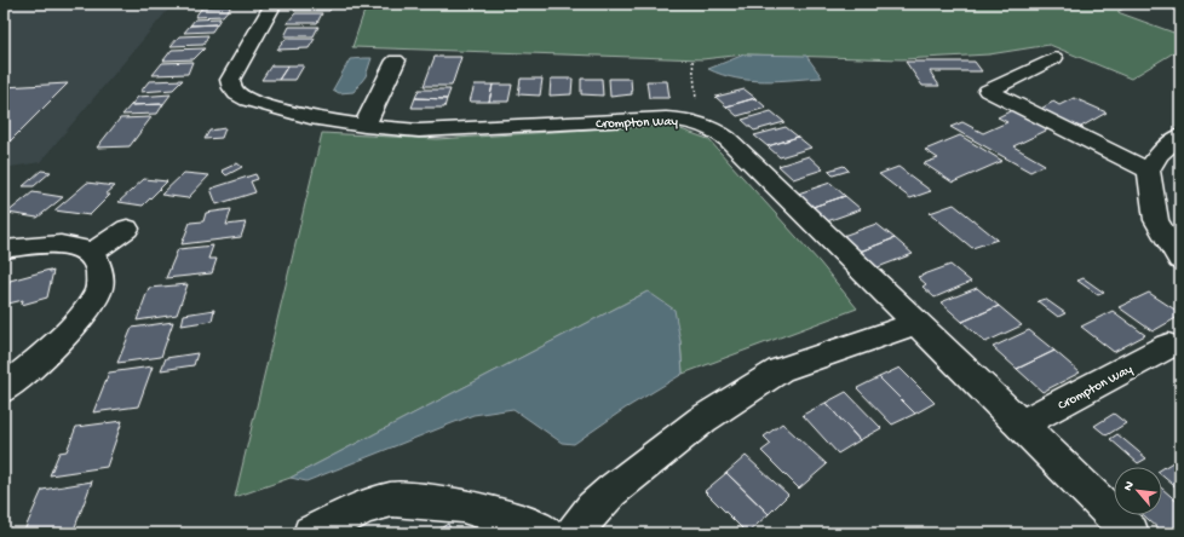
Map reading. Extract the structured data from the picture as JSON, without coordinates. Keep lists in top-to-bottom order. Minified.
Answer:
{"streets":{"street":["Crompton Way"]},"north":"top left"}
